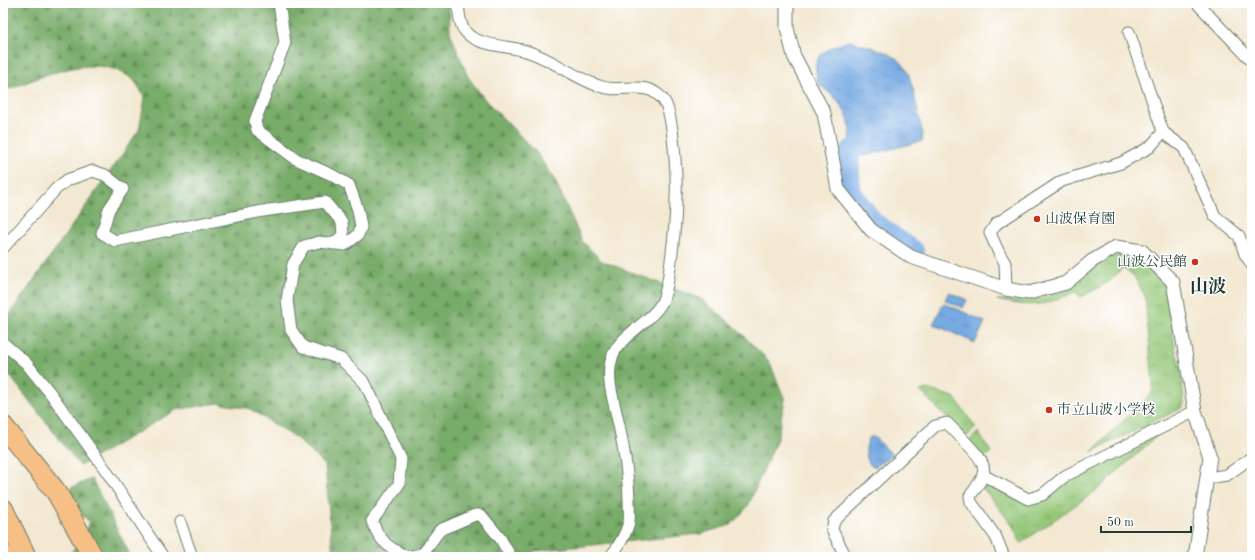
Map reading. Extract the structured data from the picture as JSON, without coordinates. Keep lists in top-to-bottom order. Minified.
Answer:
{"districts":["山波"],"places":["山波保育園","山波公民館","市立山波小学校"],"scale_bar":"50 m"}
